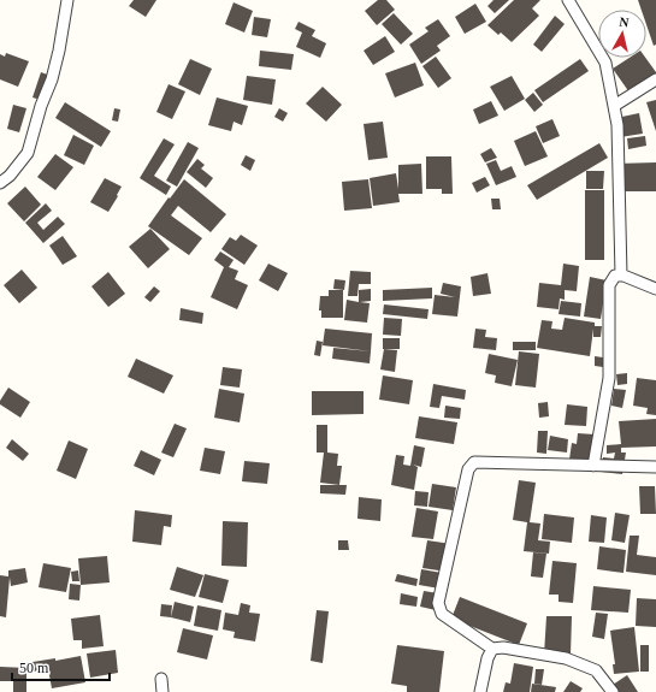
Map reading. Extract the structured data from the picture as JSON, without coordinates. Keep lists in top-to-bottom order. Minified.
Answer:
{"scale_bar":"50 m","north":"top"}
